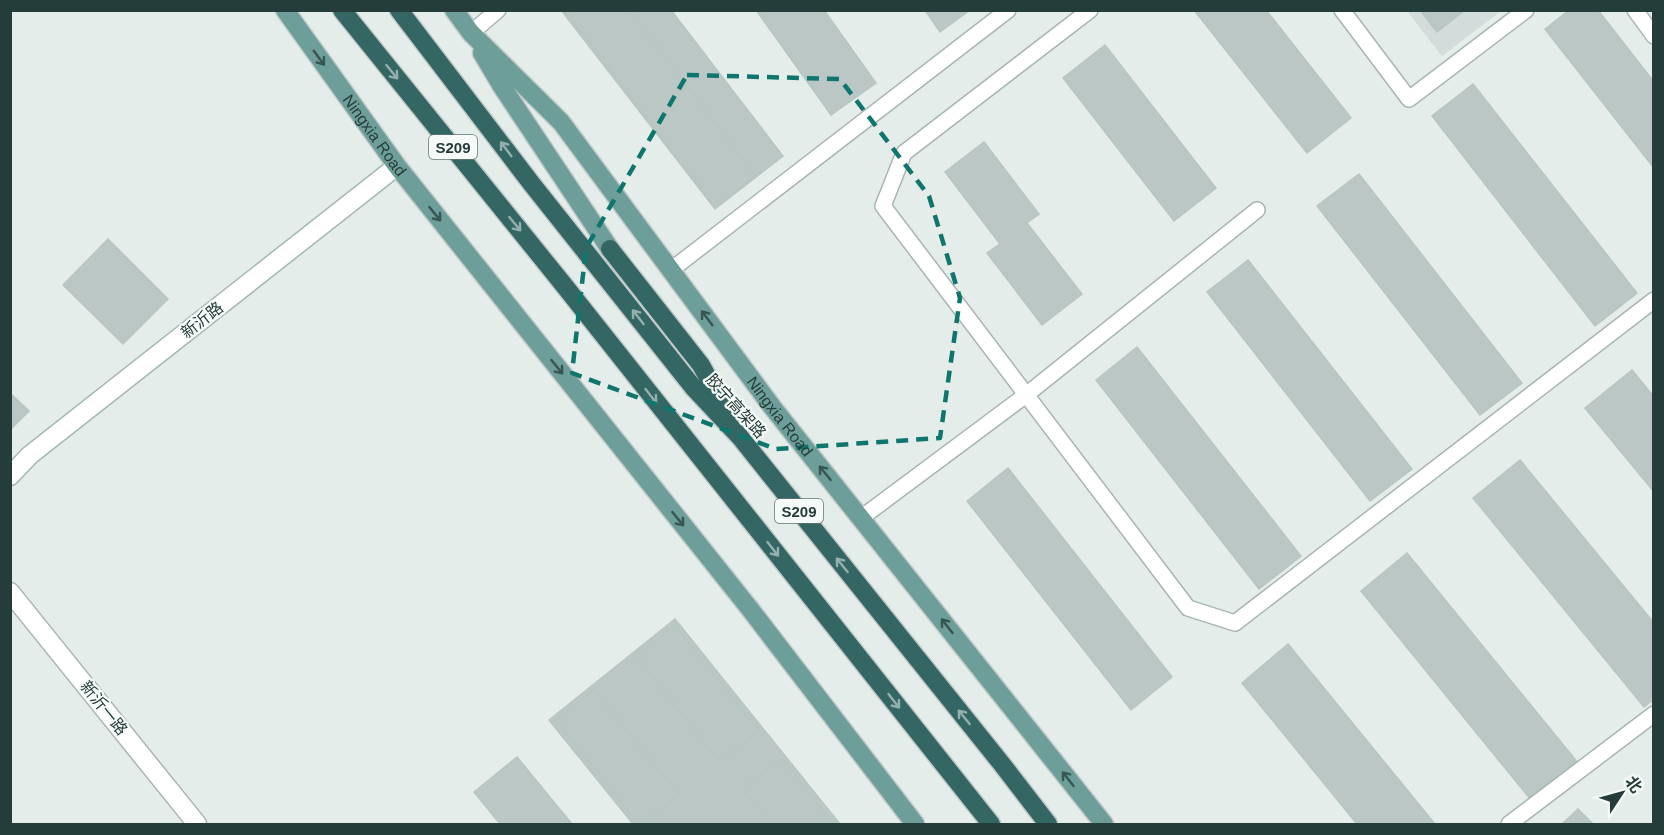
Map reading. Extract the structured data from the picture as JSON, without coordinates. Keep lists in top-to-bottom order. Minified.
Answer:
{"streets":{"highway":["S209","胶宁高架路"],"main road":["Ningxia Road"],"street":["新沂路","新沂一路"]},"crossings":[["Ningxia Road","新沂路"]],"north":"top right"}
